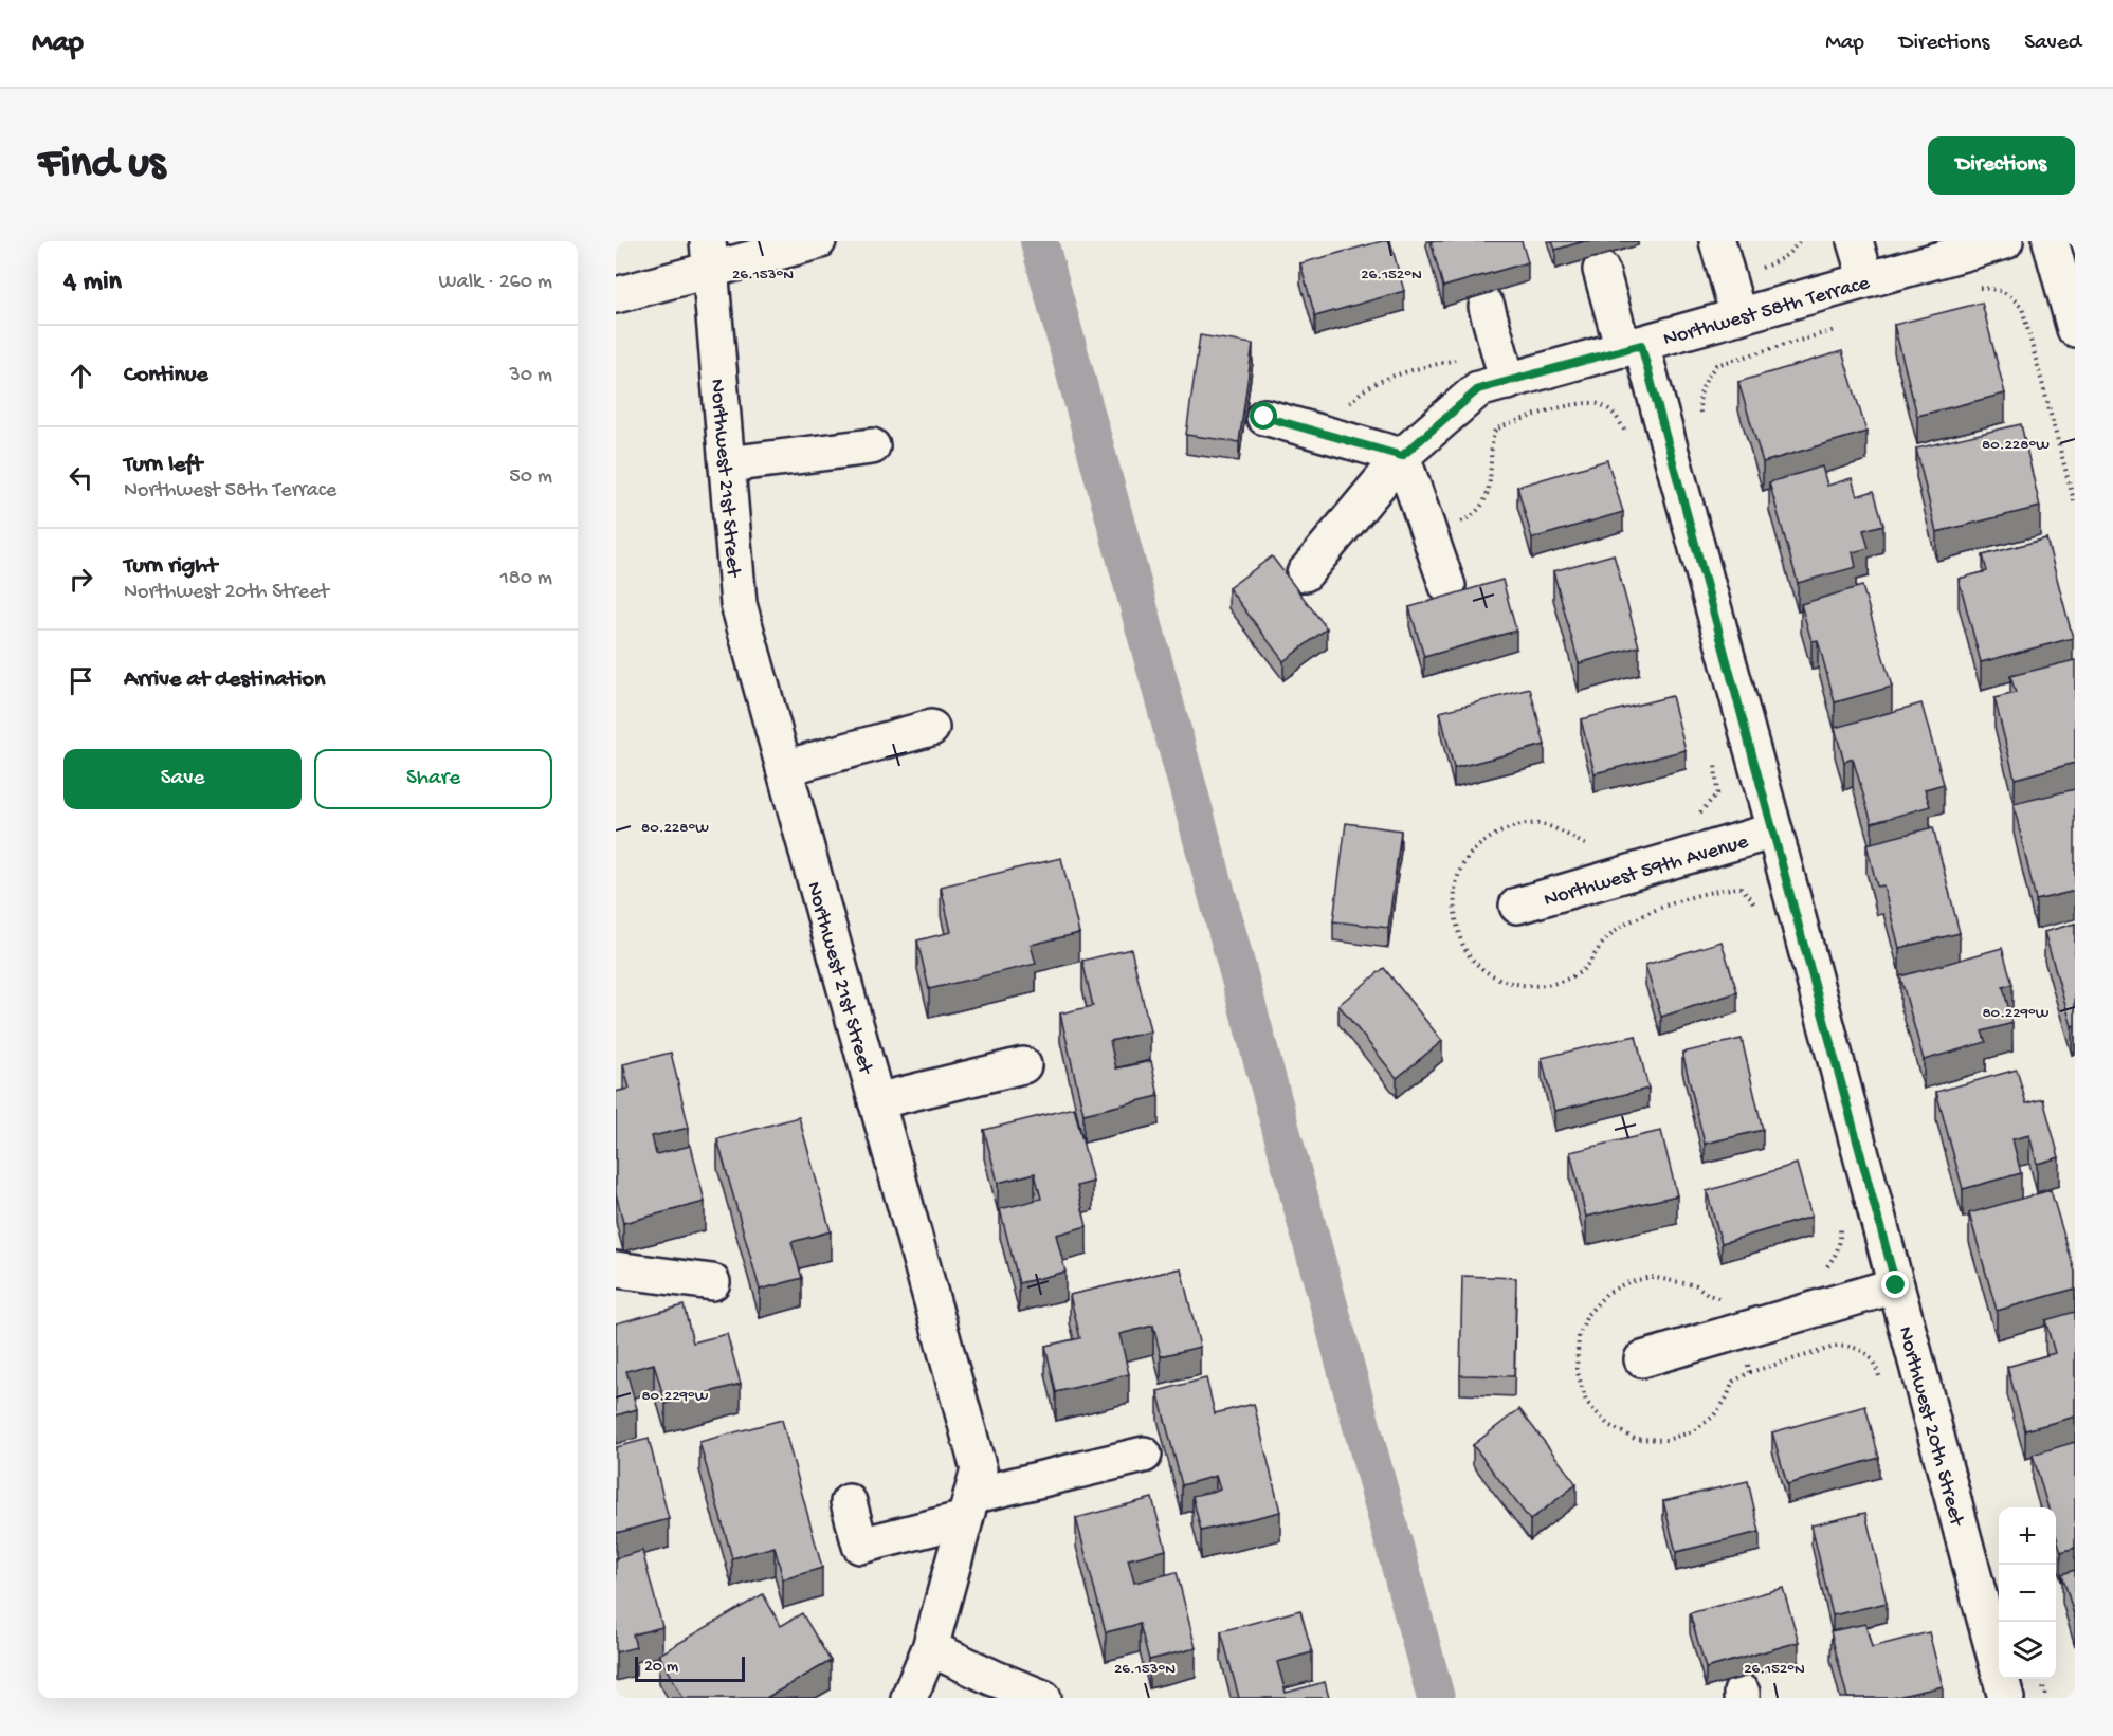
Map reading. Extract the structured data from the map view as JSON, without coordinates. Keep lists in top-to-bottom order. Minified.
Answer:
{"streets":{"street":["Northwest 58th Terrace","Northwest 21st Street","Northwest 59th Avenue","Northwest 20th Street"]},"crossings":[["Northwest 58th Terrace","Northwest 20th Street"],["Northwest 59th Avenue","Northwest 20th Street"]],"scale_bar":"20 m","page":{"header":"Map","nav":["Map","Directions","Saved"],"buttons":["Directions",["Save","Share"]],"title":"Find us","heading":["4 min","Walk · 260 m"],"list":[["Continue","30 m"],["Turn left","Northwest 58th Terrace","50 m"],["Turn right","Northwest 20th Street","180 m"],"Arrive at destination"],"map_buttons":["+","−"],"scale":"20 m"},"coordinates":["26.153°N","26.152°N","80.228°W","80.229°W"]}
